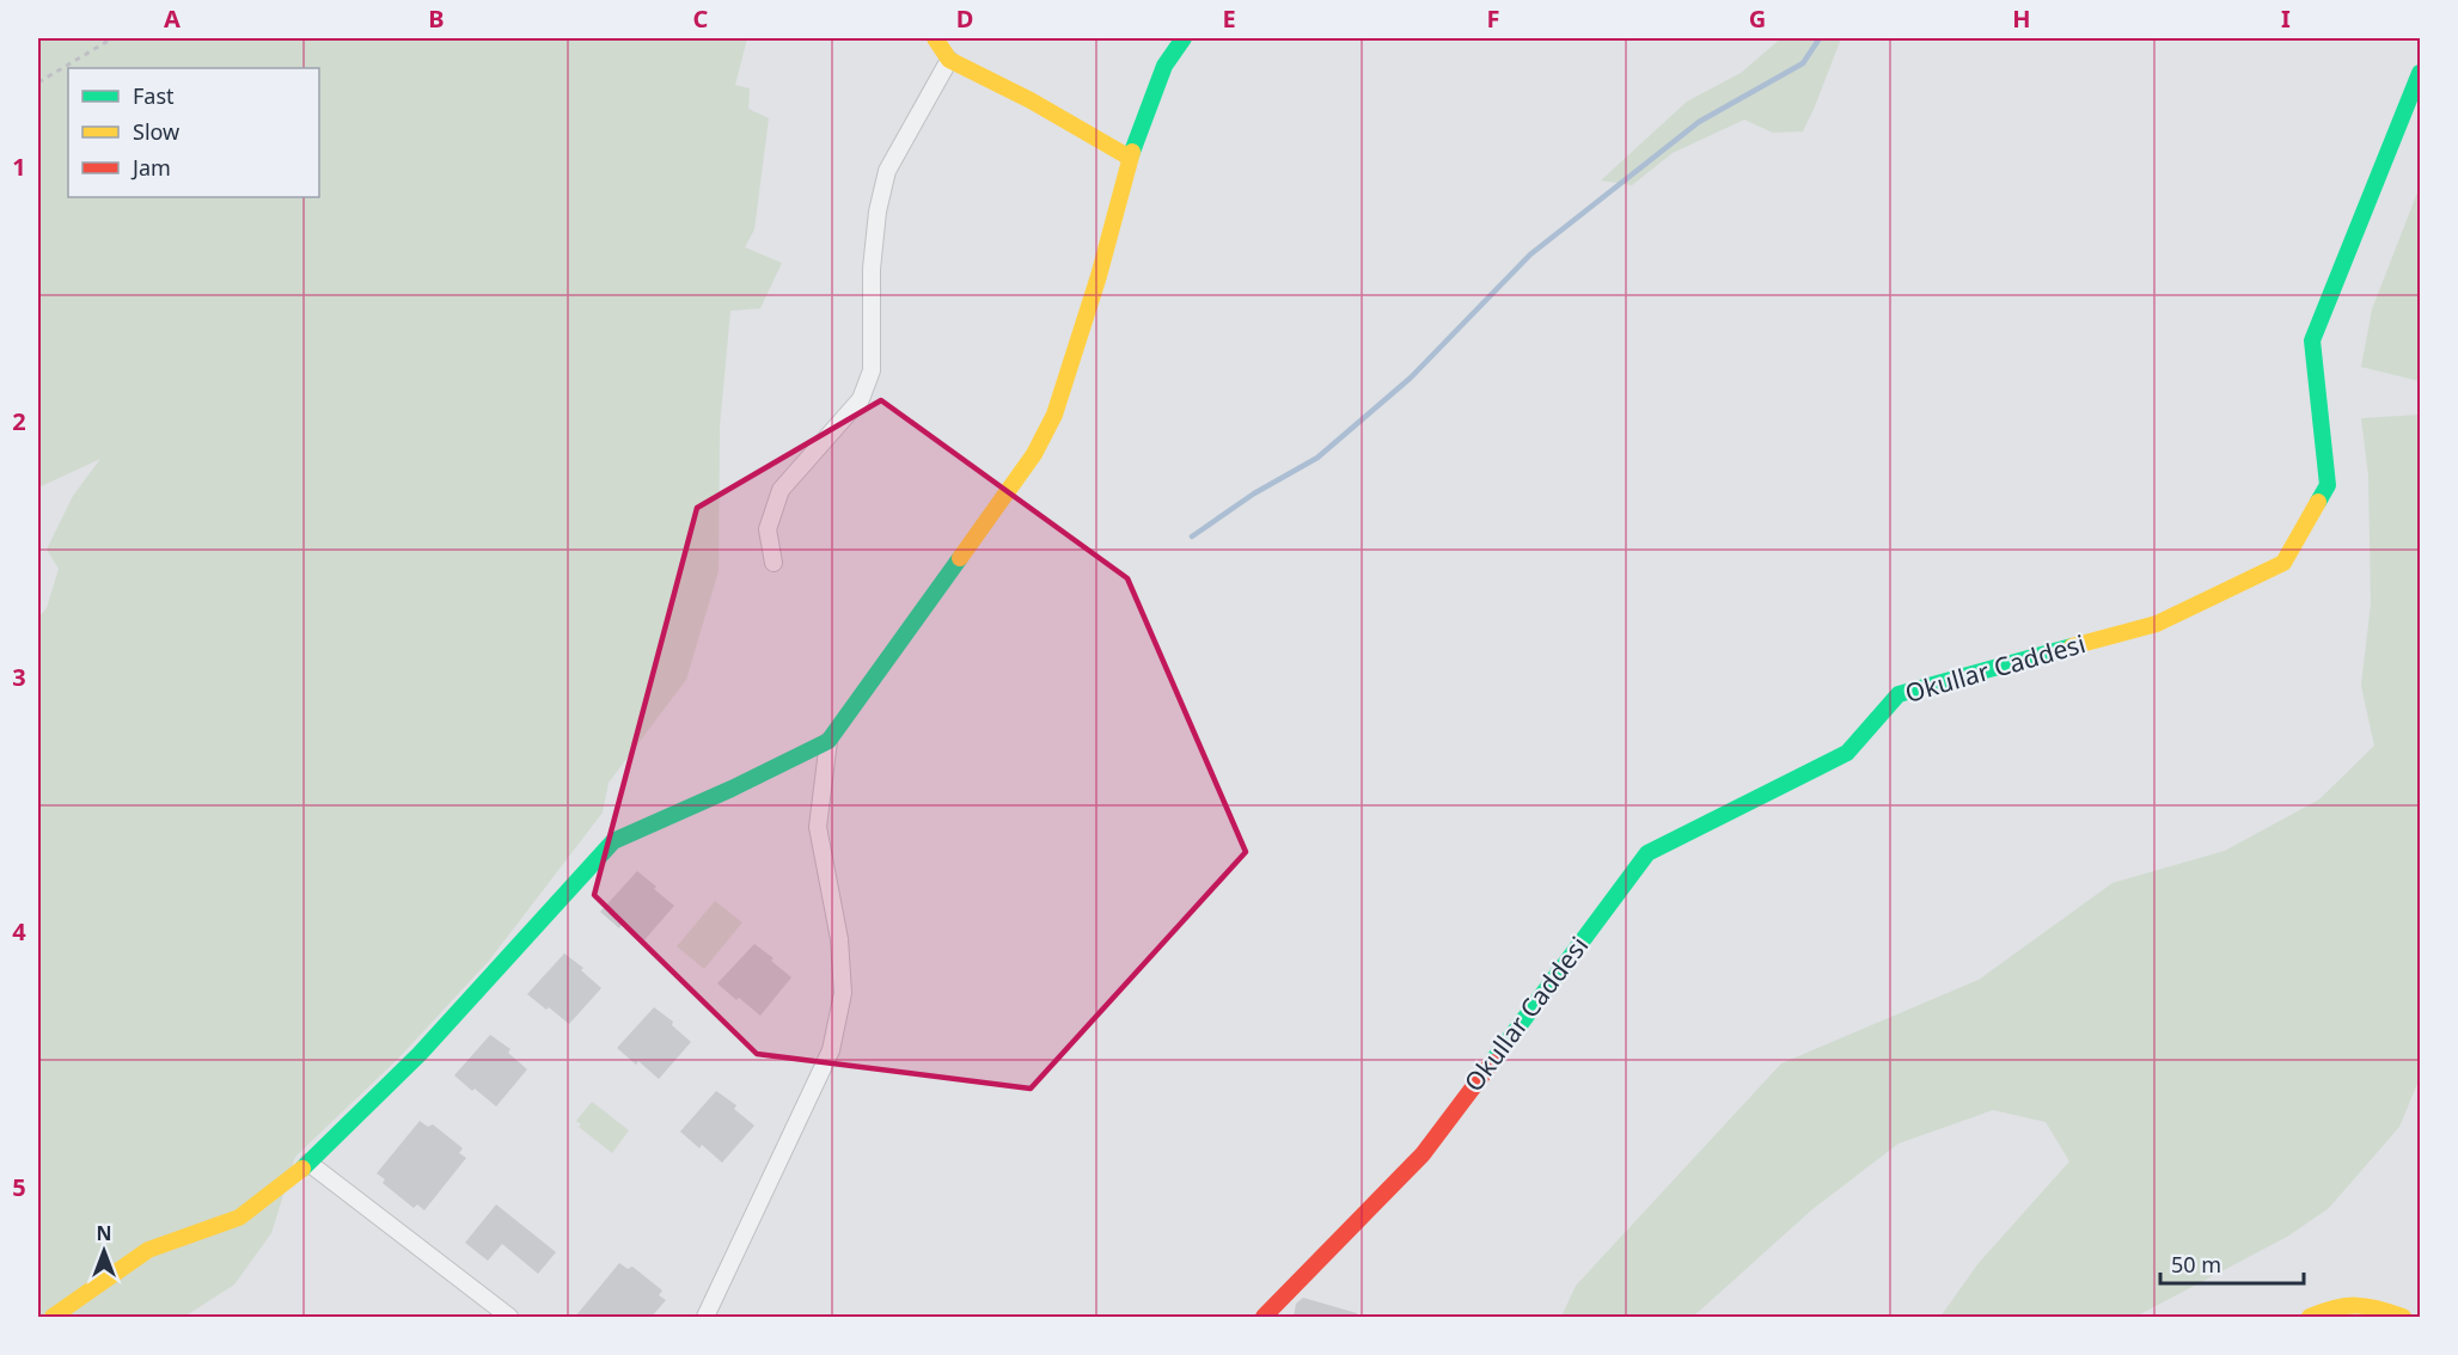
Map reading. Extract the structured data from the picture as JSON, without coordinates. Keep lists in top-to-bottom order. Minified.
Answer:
{"streets":{"street":["Okullar Caddesi"]},"legend":["Fast","Slow","Jam"],"scale_bar":"50 m","north":"top","grid":{"columns":["A","B","C","D","E","F","G","H","I"],"rows":["1","2","3","4","5"]}}
